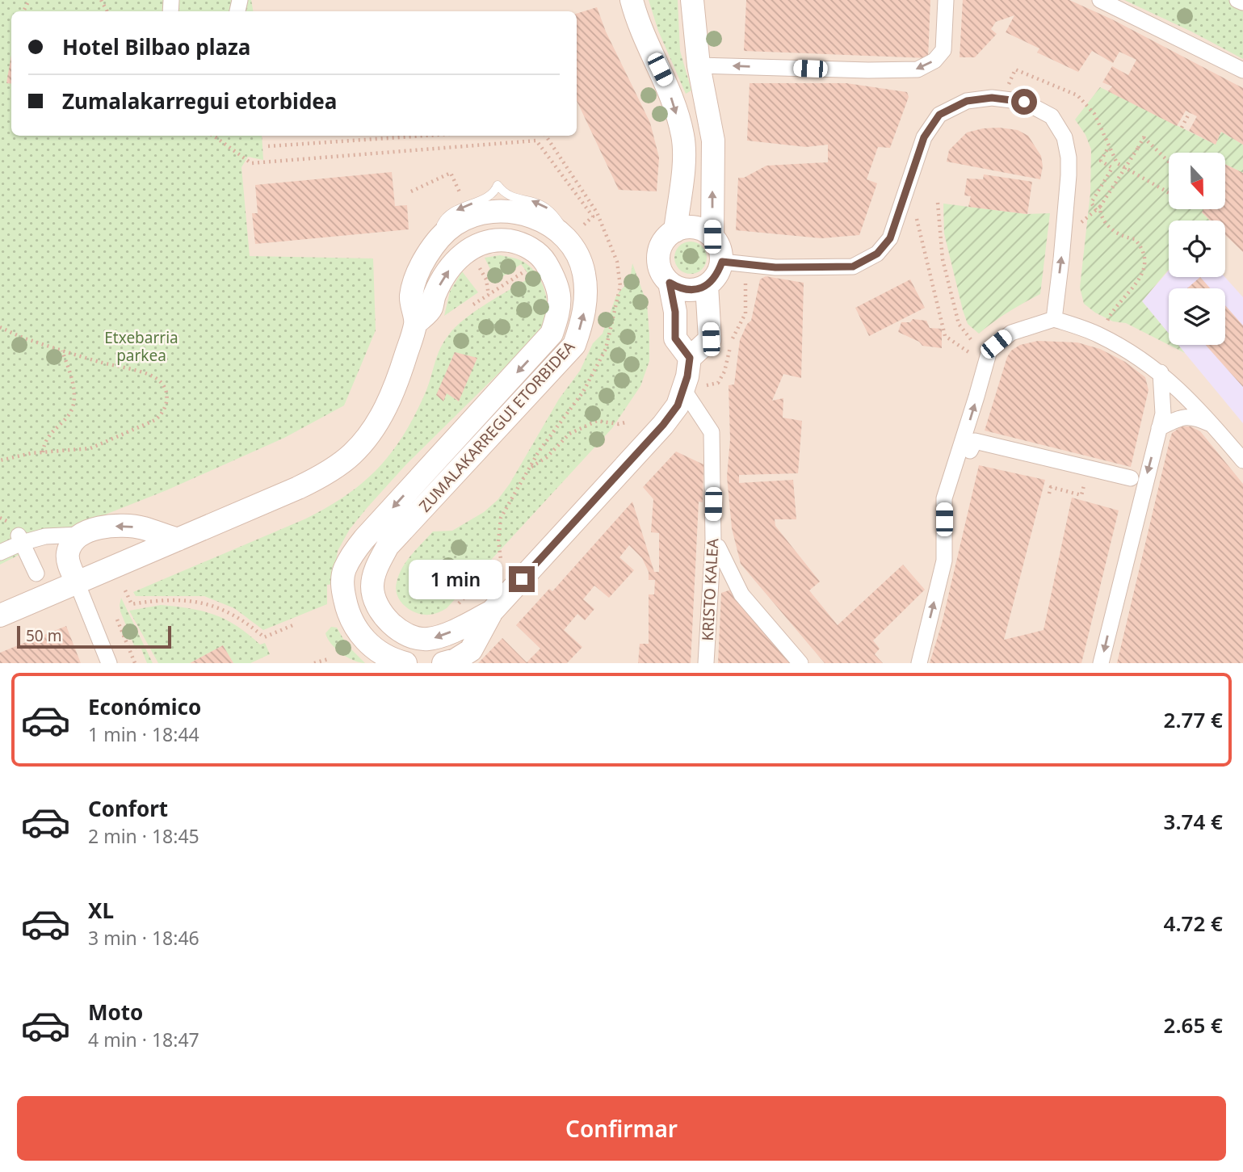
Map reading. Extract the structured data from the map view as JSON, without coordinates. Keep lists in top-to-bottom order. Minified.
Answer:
{"streets":{"street":["ZUMALAKARREGUI ETORBIDEA","KRISTO KALEA"]},"crossings":[["ZUMALAKARREGUI ETORBIDEA","KRISTO KALEA"]],"parks":["Etxebarria parkea"],"scale_bar":"50 m","north":"bottom","page":{"banner":["Hotel Bilbao plaza","Zumalakarregui etorbidea"],"bubble":"1 min","scale":"50 m","list":[{"name":"Económico","note":"1 min · 18:44","value":"2.77 €"},{"name":"Confort","note":"2 min · 18:45","value":"3.74 €"},{"name":"XL","note":"3 min · 18:46","value":"4.72 €"},{"name":"Moto","note":"4 min · 18:47","value":"2.65 €"}],"buttons":"Confirmar"}}
